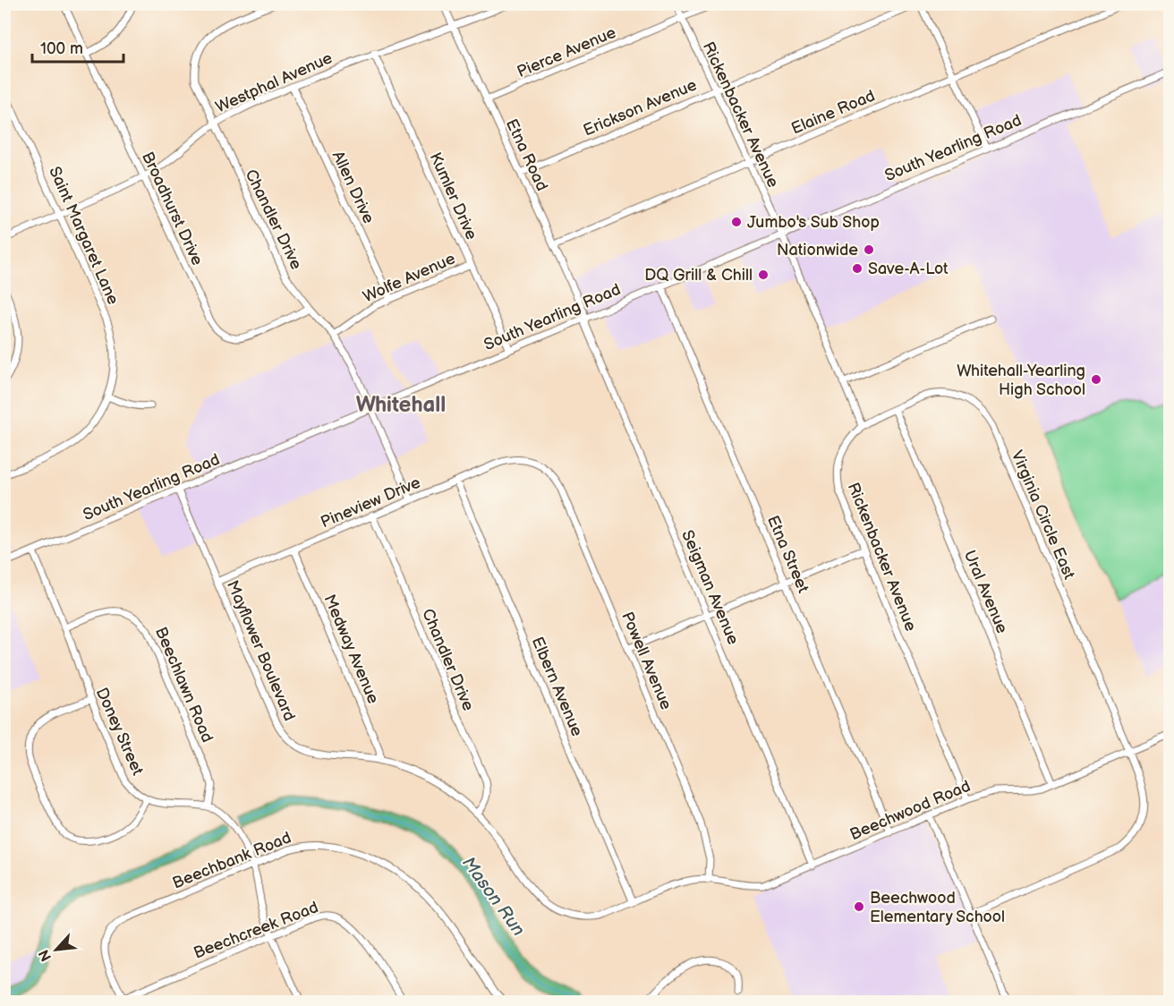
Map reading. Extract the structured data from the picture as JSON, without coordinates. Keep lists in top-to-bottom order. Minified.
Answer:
{"streets":{"street":["Pierce Avenue","Westphal Avenue","Erickson Avenue","Elaine Road","Rickenbacker Avenue","South Yearling Road","Etna Road","Allen Drive","Kumler Drive","Broadhurst Drive","Chandler Drive","Saint Margaret Lane","Wolfe Avenue","Pineview Drive","Virginia Circle East","Etna Street","Seigman Avenue","Ural Avenue","Medway Avenue","Mayflower Boulevard","Powell Avenue","Beechlawn Road","Elbern Avenue","Doney Street","Beechwood Road","Beechbank Road","Beechcreek Road"]},"crossings":[["Pierce Avenue","Rickenbacker Avenue"],["Pierce Avenue","Etna Road"],["Westphal Avenue","Etna Road"],["Westphal Avenue","Allen Drive"],["Westphal Avenue","Kumler Drive"],["Westphal Avenue","Broadhurst Drive"],["Westphal Avenue","Chandler Drive"],["Westphal Avenue","Saint Margaret Lane"],["Erickson Avenue","Rickenbacker Avenue"],["Erickson Avenue","Etna Road"],["Elaine Road","Rickenbacker Avenue"],["Elaine Road","Etna Road"],["Rickenbacker Avenue","South Yearling Road"],["Rickenbacker Avenue","Virginia Circle East"],["Rickenbacker Avenue","Beechwood Road"],["South Yearling Road","Etna Road"],["South Yearling Road","Kumler Drive"],["South Yearling Road","Chandler Drive"],["South Yearling Road","Etna Street"],["South Yearling Road","Seigman Avenue"],["South Yearling Road","Mayflower Boulevard"],["South Yearling Road","Doney Street"],["Etna Road","Seigman Avenue"],["Allen Drive","Wolfe Avenue"],["Kumler Drive","Wolfe Avenue"],["Broadhurst Drive","Chandler Drive"],["Chandler Drive","Wolfe Avenue"],["Chandler Drive","Pineview Drive"],["Chandler Drive","Mayflower Boulevard"],["Pineview Drive","Medway Avenue"],["Pineview Drive","Mayflower Boulevard"],["Pineview Drive","Powell Avenue"],["Pineview Drive","Elbern Avenue"],["Virginia Circle East","Ural Avenue"],["Virginia Circle East","Beechwood Road"],["Etna Street","Beechwood Road"],["Seigman Avenue","Mayflower Boulevard"],["Seigman Avenue","Beechwood Road"],["Ural Avenue","Beechwood Road"],["Medway Avenue","Mayflower Boulevard"],["Mayflower Boulevard","Powell Avenue"],["Mayflower Boulevard","Elbern Avenue"],["Mayflower Boulevard","Beechwood Road"],["Beechlawn Road","Doney Street"],["Beechbank Road","Beechcreek Road"]],"districts":["Whitehall"],"water":["Mason Run"],"places":["Jumbo's Sub Shop","Nationwide","Save-A-Lot","DQ Grill & Chill","Whitehall-Yearling High School","Beechwood Elementary School"],"scale_bar":"100 m","north":"bottom left"}
